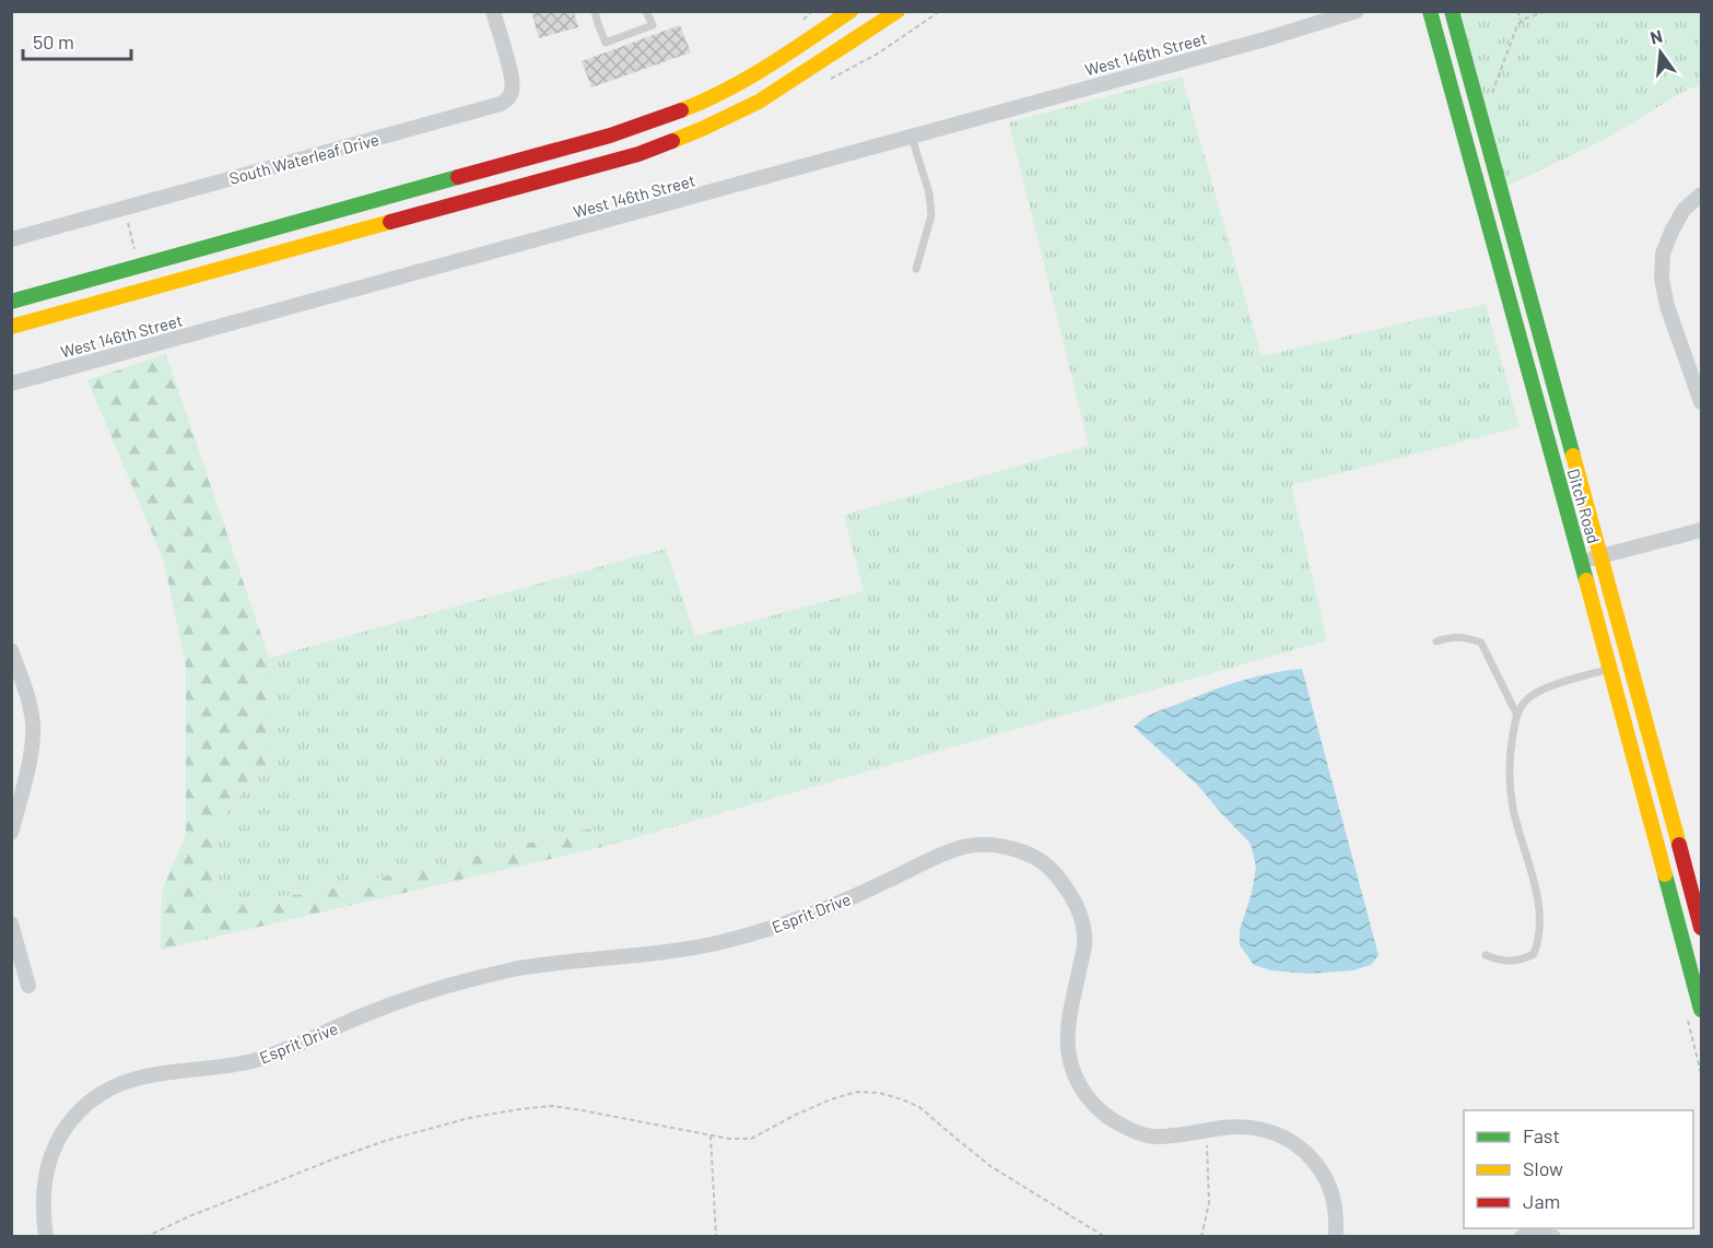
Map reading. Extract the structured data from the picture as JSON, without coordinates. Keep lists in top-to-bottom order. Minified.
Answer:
{"streets":{"street":["West 146th Street","South Waterleaf Drive","Ditch Road","Esprit Drive"]},"legend":["Fast","Slow","Jam"],"scale_bar":"50 m","north":"top"}
